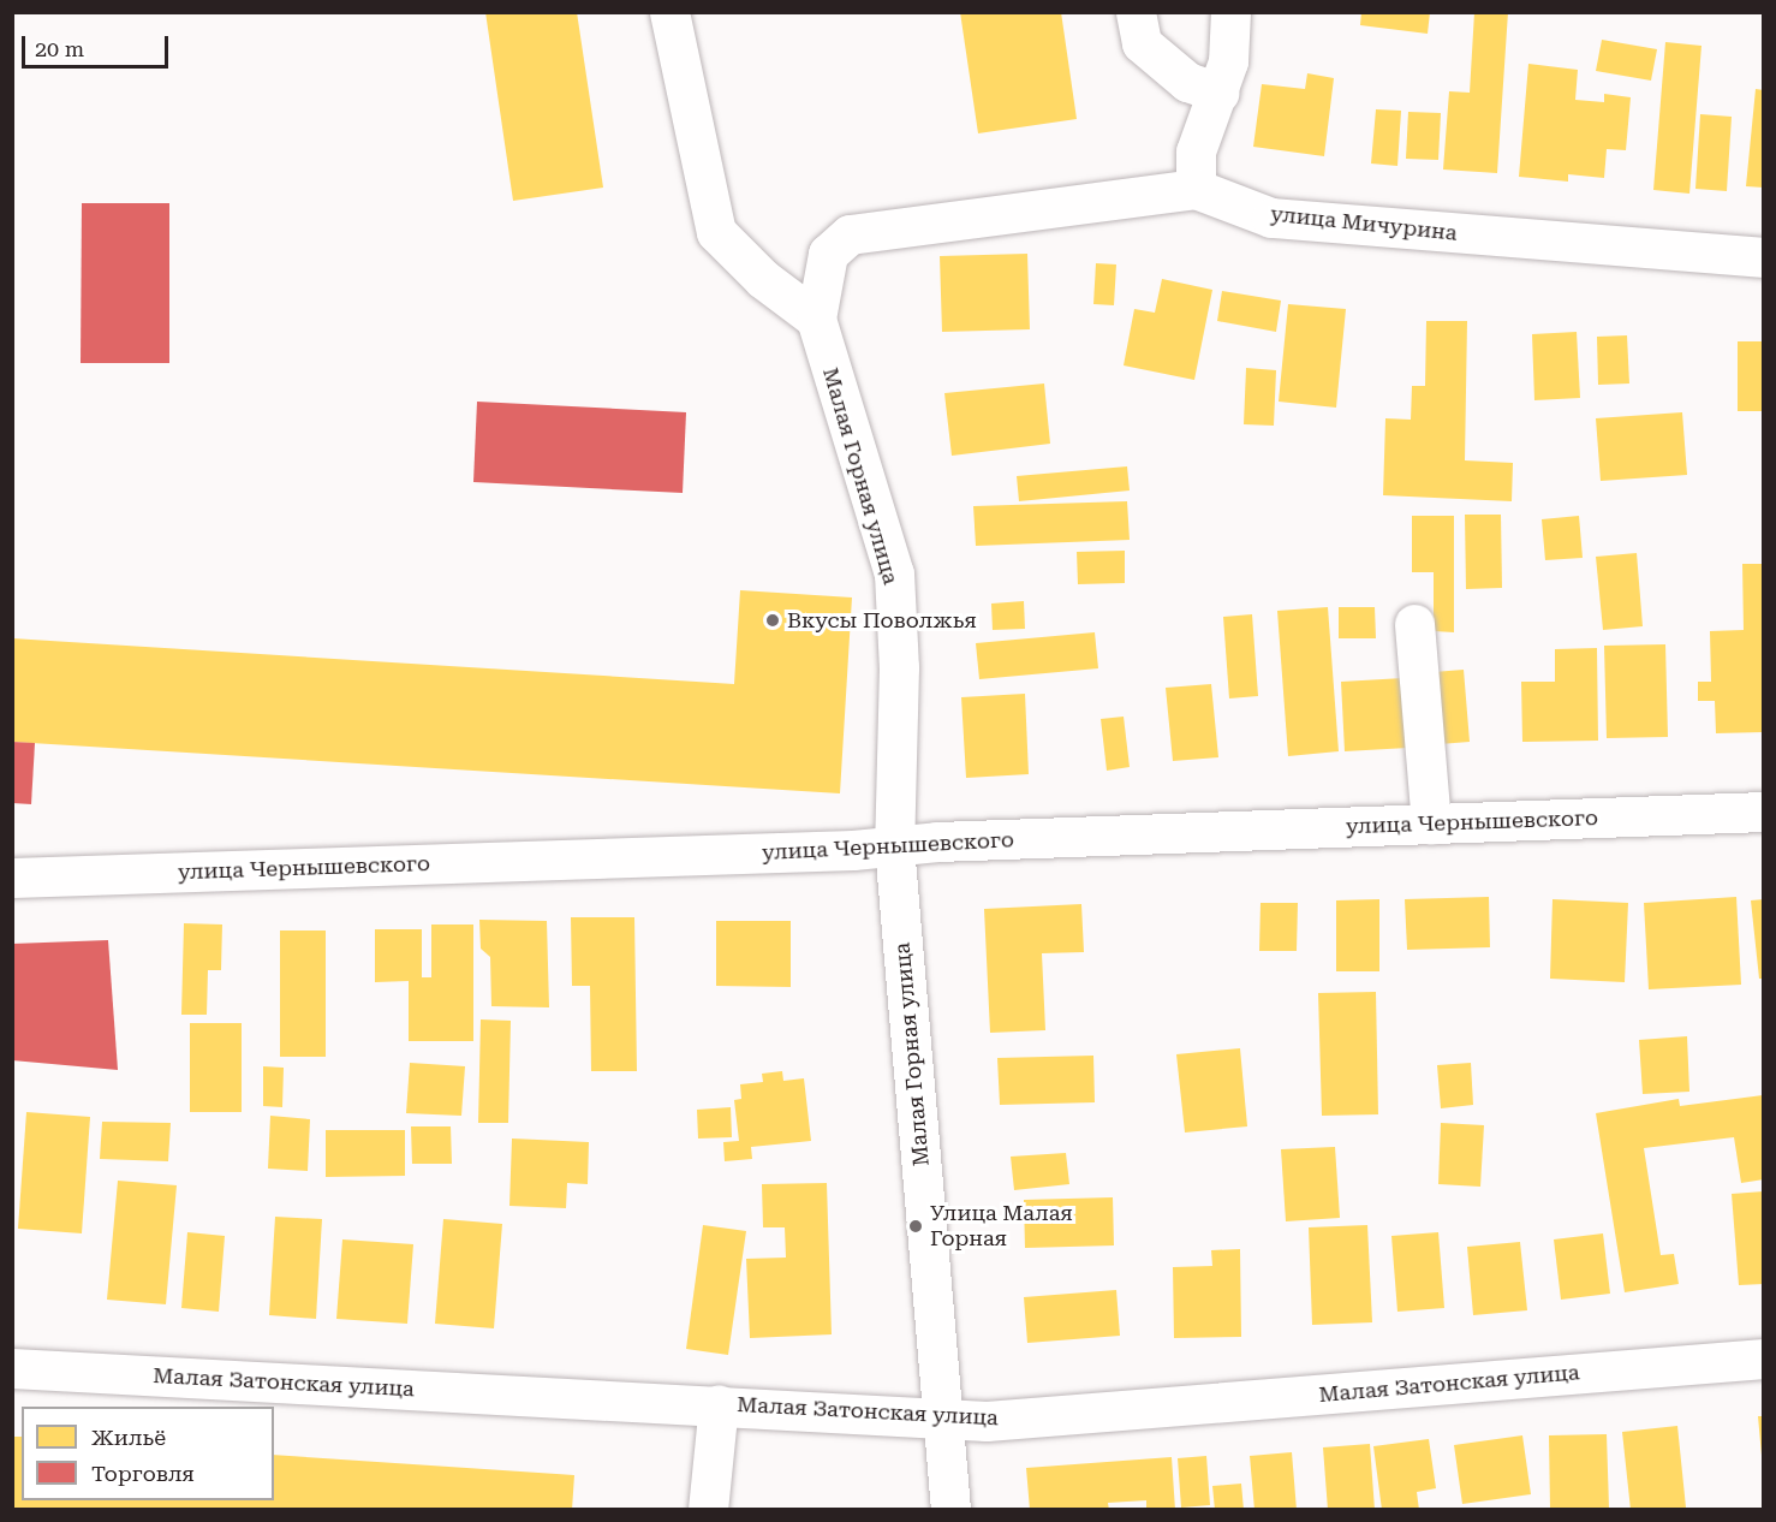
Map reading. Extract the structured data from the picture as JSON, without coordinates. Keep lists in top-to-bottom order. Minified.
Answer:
{"streets":{"street":["улица Мичурина","Малая Горная улица","улица Чернышевского","Малая Затонская улица"]},"crossings":[["улица Мичурина","Малая Горная улица"],["Малая Горная улица","улица Чернышевского"],["Малая Горная улица","Малая Затонская улица"]],"places":["Вкусы Поволжья","Улица Малая Горная"],"legend":["Жильё","Торговля"],"scale_bar":"20 m"}
